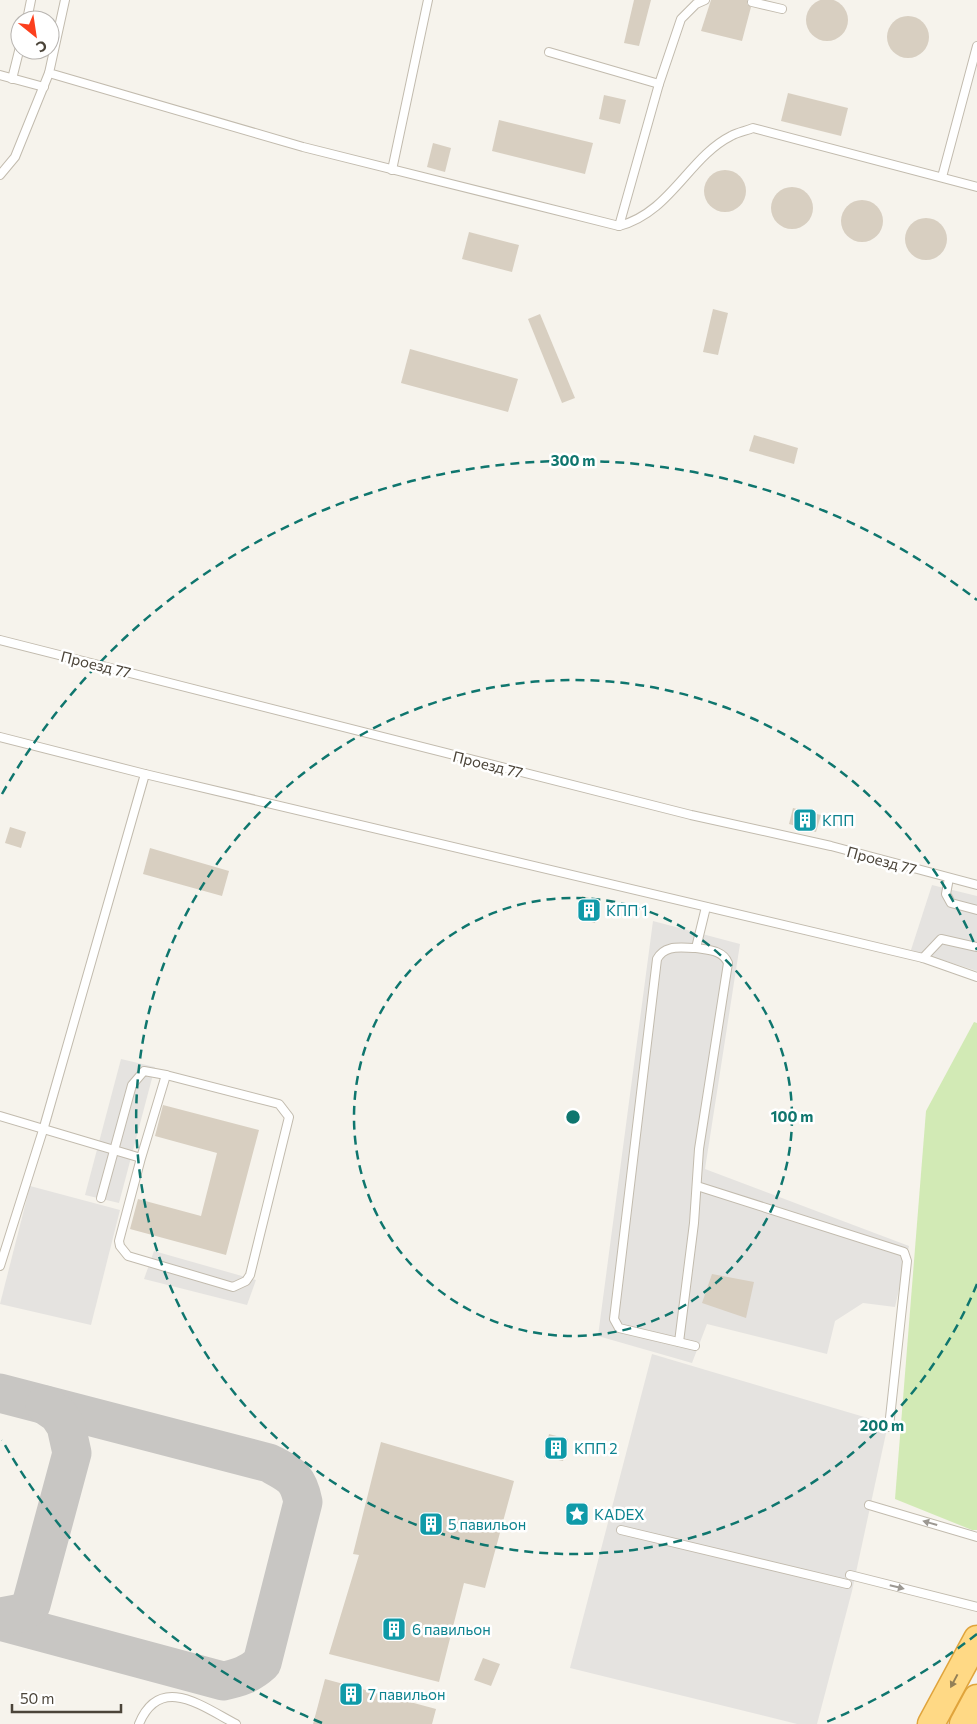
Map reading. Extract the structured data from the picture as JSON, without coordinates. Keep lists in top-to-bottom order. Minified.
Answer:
{"streets":{"lane":["Проезд 77"]},"places":{"building":["КПП","КПП 1","КПП 2","5 павильон","6 павильон","7 павильон"],"place":["KADEX"]},"scale_bar":"50 m","north":"bottom right","rings":["300 m","100 m","200 m"]}
